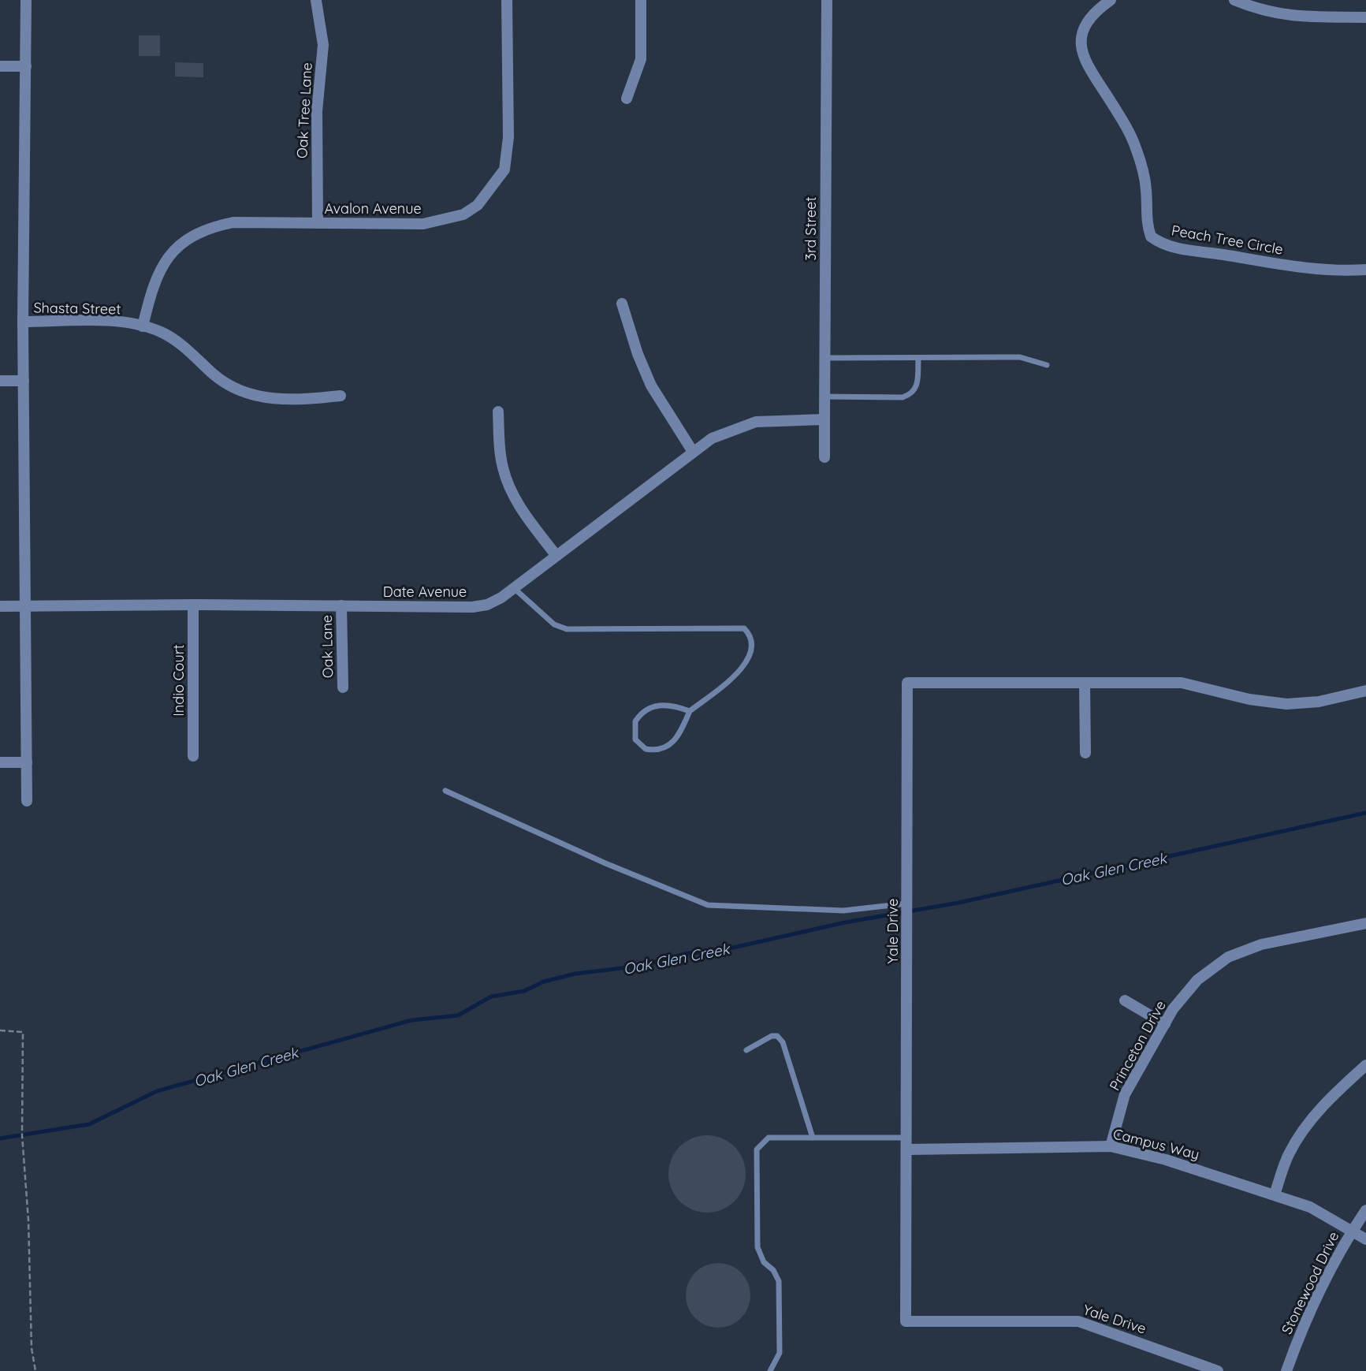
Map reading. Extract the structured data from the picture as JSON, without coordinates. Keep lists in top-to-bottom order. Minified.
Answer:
{"streets":{"street":["Oak Tree Lane","Avalon Avenue","3rd Street","Peach Tree Circle","Shasta Street","Date Avenue","Oak Lane","Indio Court","Yale Drive","Princeton Drive","Campus Way","Stonewood Drive"]},"crossings":[["Oak Tree Lane","Avalon Avenue"],["Avalon Avenue","Shasta Street"],["3rd Street","Date Avenue"],["Date Avenue","Oak Lane"],["Date Avenue","Indio Court"],["Yale Drive","Campus Way"],["Princeton Drive","Campus Way"],["Campus Way","Stonewood Drive"]],"water":["Oak Glen Creek"]}
